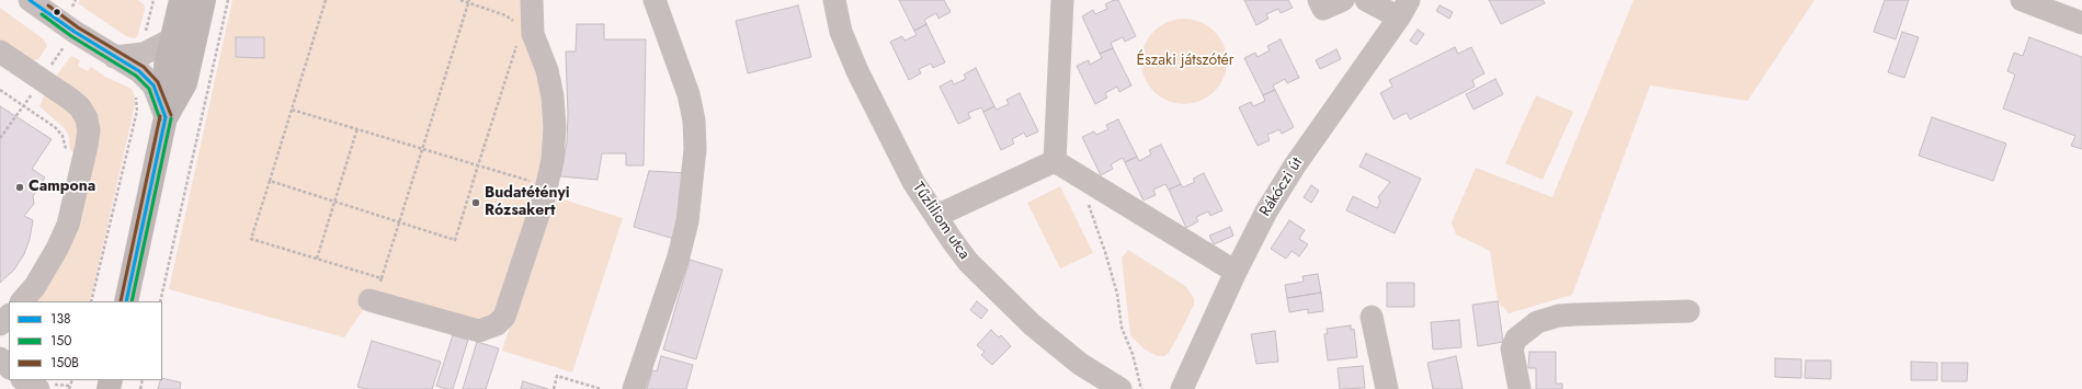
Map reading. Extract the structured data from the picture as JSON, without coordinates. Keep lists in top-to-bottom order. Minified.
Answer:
{"streets":{"street":["Rákóczi út","Tűzliliom utca"]},"parks":["Északi játszótér"],"places":["Campona","Budatétényi Rózsakert"],"lines":["transit line 138","transit line 150B","transit line 150"],"legend":["138","150","150B"]}
